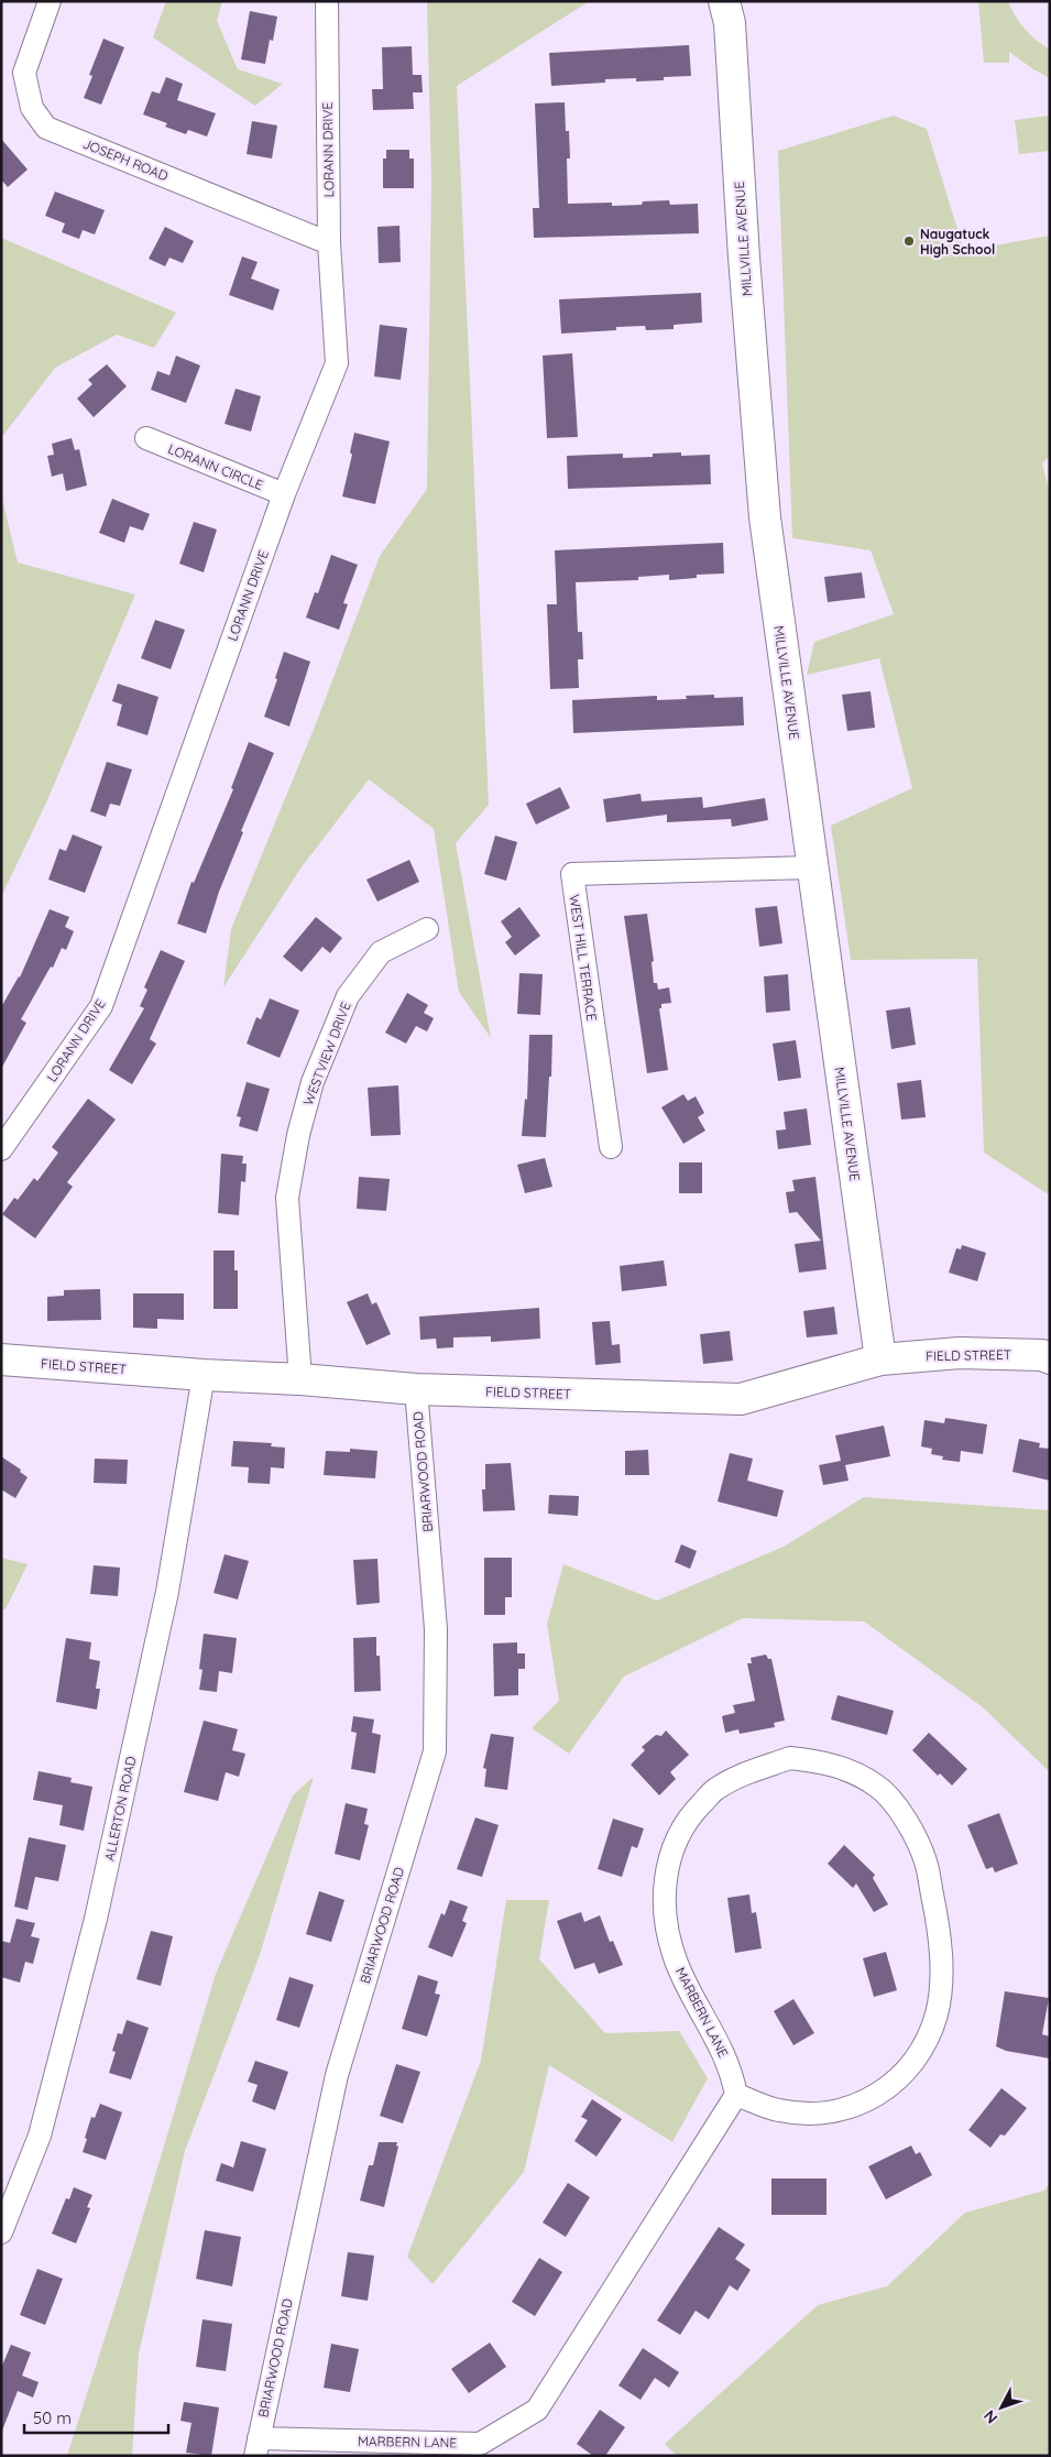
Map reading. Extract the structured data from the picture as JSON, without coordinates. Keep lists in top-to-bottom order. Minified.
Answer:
{"streets":{"street":["LORANN DRIVE","JOSEPH ROAD","MILLVILLE AVENUE","LORANN CIRCLE","WEST HILL TERRACE","WESTVIEW DRIVE","FIELD STREET","BRIARWOOD ROAD","ALLERTON ROAD","MARBERN LANE"]},"crossings":[["LORANN DRIVE","JOSEPH ROAD"],["LORANN DRIVE","LORANN CIRCLE"],["MILLVILLE AVENUE","WEST HILL TERRACE"],["MILLVILLE AVENUE","FIELD STREET"],["WESTVIEW DRIVE","FIELD STREET"],["FIELD STREET","BRIARWOOD ROAD"],["FIELD STREET","ALLERTON ROAD"],["BRIARWOOD ROAD","MARBERN LANE"]],"places":["Naugatuck High School"],"scale_bar":"50 m","north":"bottom left"}
